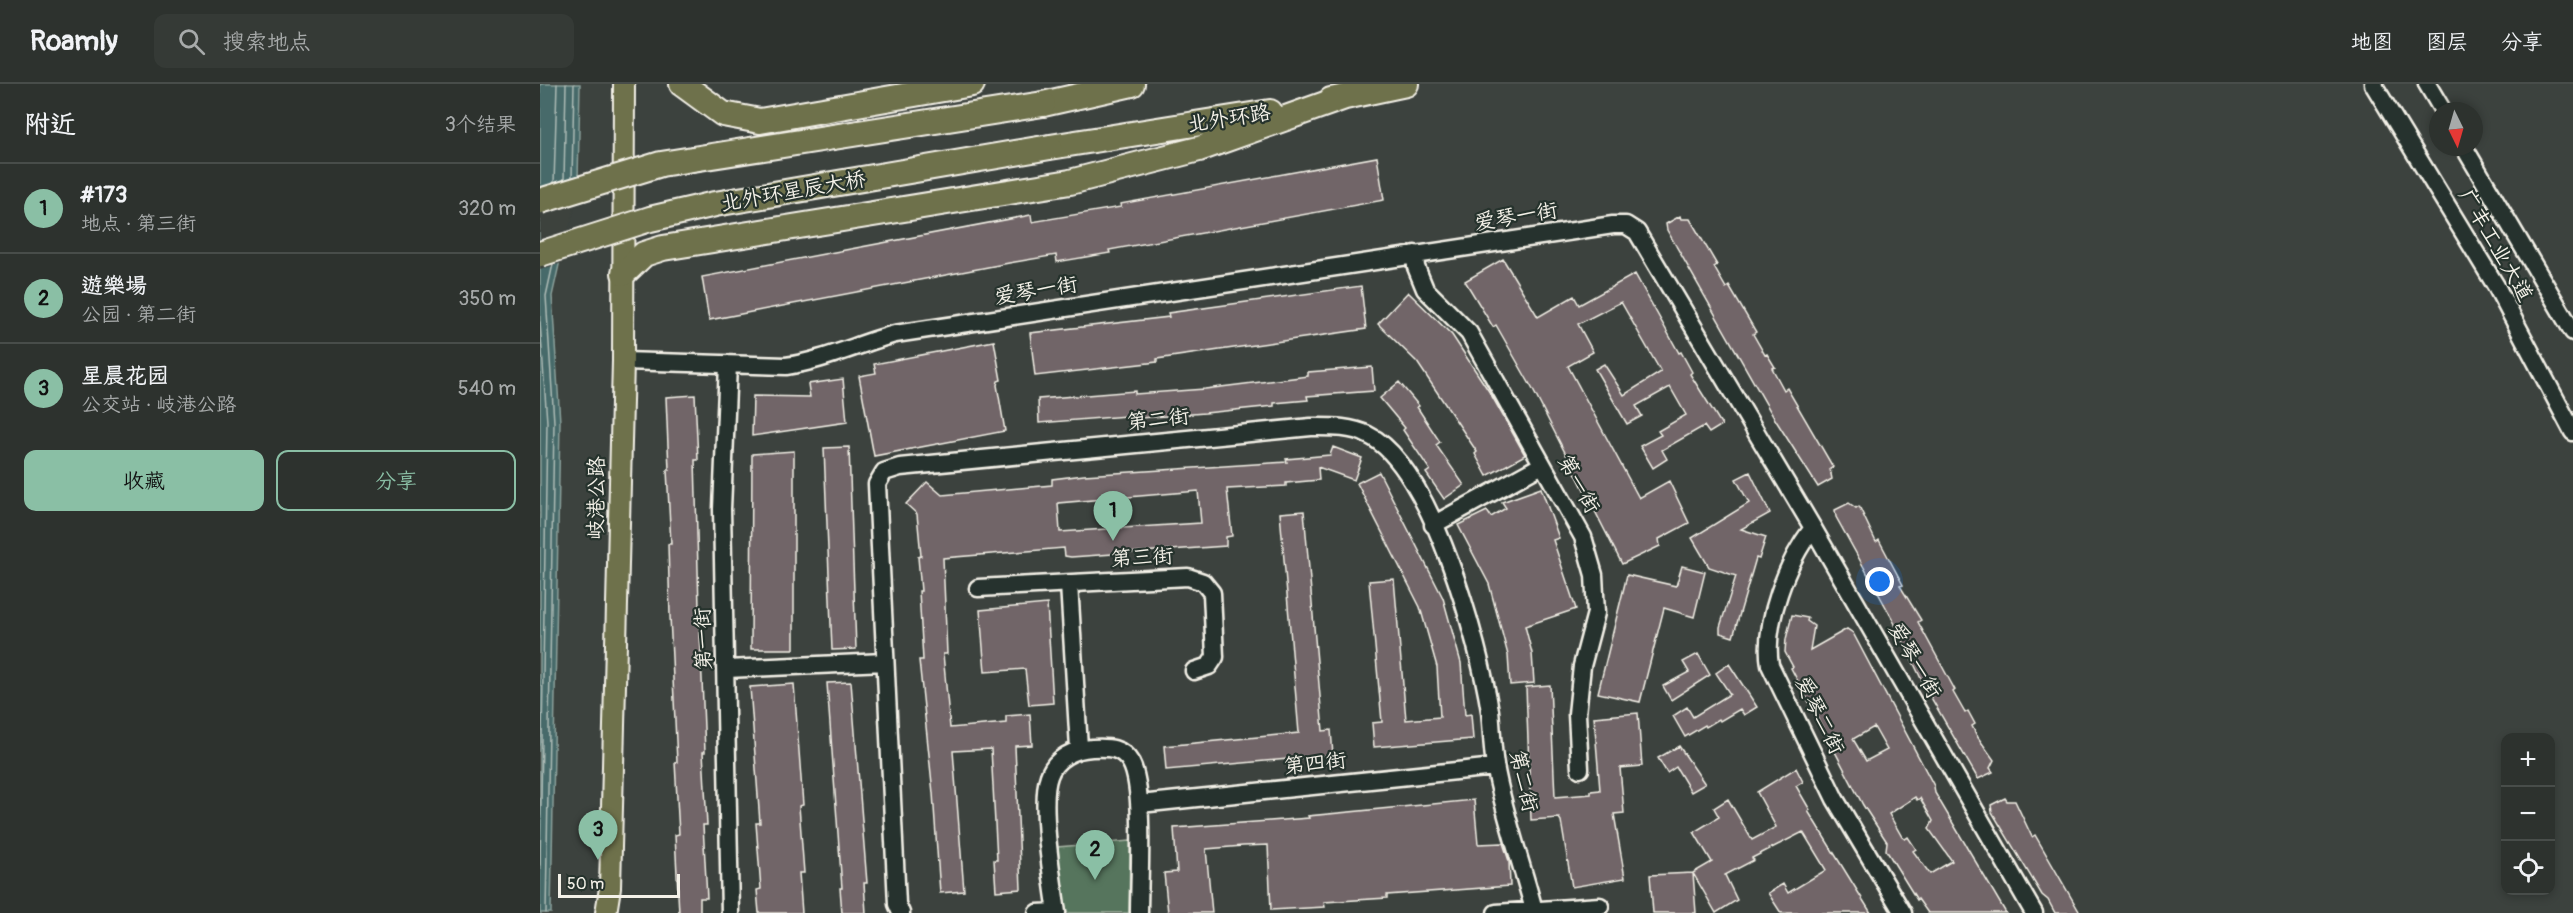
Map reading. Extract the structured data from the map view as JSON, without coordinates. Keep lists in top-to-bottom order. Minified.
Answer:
{"streets":{"highway":["北外环路","北外环星辰大桥"],"main road":["岐港公路"],"street":["爱琴一街","广丰工业大道","第二街","第一街","第三街","爱琴二街","第四街"]},"crossings":[["北外环路","北外环星辰大桥"],["爱琴一街","第一街"],["爱琴一街","岐港公路"],["爱琴一街","爱琴二街"],["第二街","第四街"]],"scale_bar":"50 m","north":"bottom","page":{"header":"Roamly","search":"搜索地点","nav":["地图","图层","分享"],"heading":["附近","3个结果"],"list":[{"mark":"1","name":"#173","note":"地点 · 第三街","value":"320 m"},{"mark":"2","name":"遊樂場","note":"公园 · 第二街","value":"350 m"},{"mark":"3","name":"星晨花园","note":"公交站 · 岐港公路","value":"540 m"}],"buttons":["收藏","分享"],"pins":["1","3","2"],"map_buttons":["+","−"],"scale":"50 m"}}
